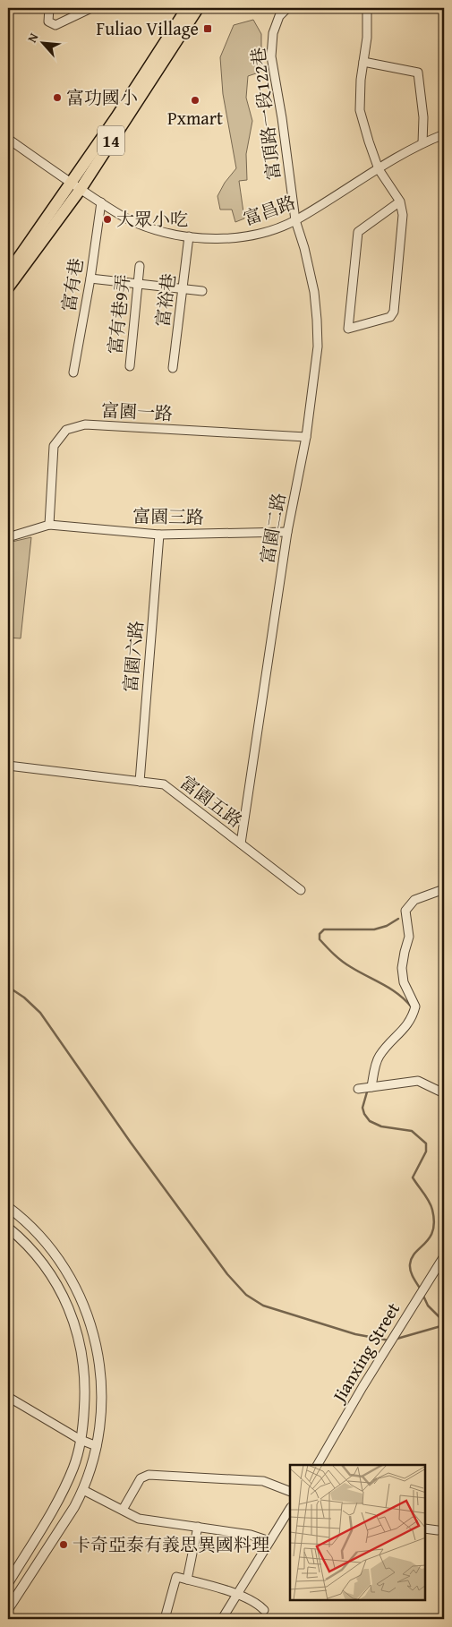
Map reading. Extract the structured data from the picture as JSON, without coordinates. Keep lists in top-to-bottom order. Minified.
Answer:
{"streets":{"main road":["14"],"street":["富頂路一段122巷","富昌路","富有巷","富裕巷","富有巷9弄","富園一路","富園三路","富園二路","富園六路","富園五路","Jianxing Street"]},"crossings":[["富頂路一段122巷","富昌路"],["富頂路一段122巷","富園二路"],["14","富昌路"],["富昌路","富有巷"],["富昌路","富裕巷"],["富昌路","富園二路"],["富園一路","富園三路"],["富園一路","富園二路"],["富園三路","富園二路"],["富園三路","富園六路"],["富園二路","富園五路"],["富園六路","富園五路"]],"places":{"transit":["Fuliao Village"],"other":["富功國小","Pxmart","大眾小吃","卡奇亞泰有義思異國料理"]},"north":"top left"}
